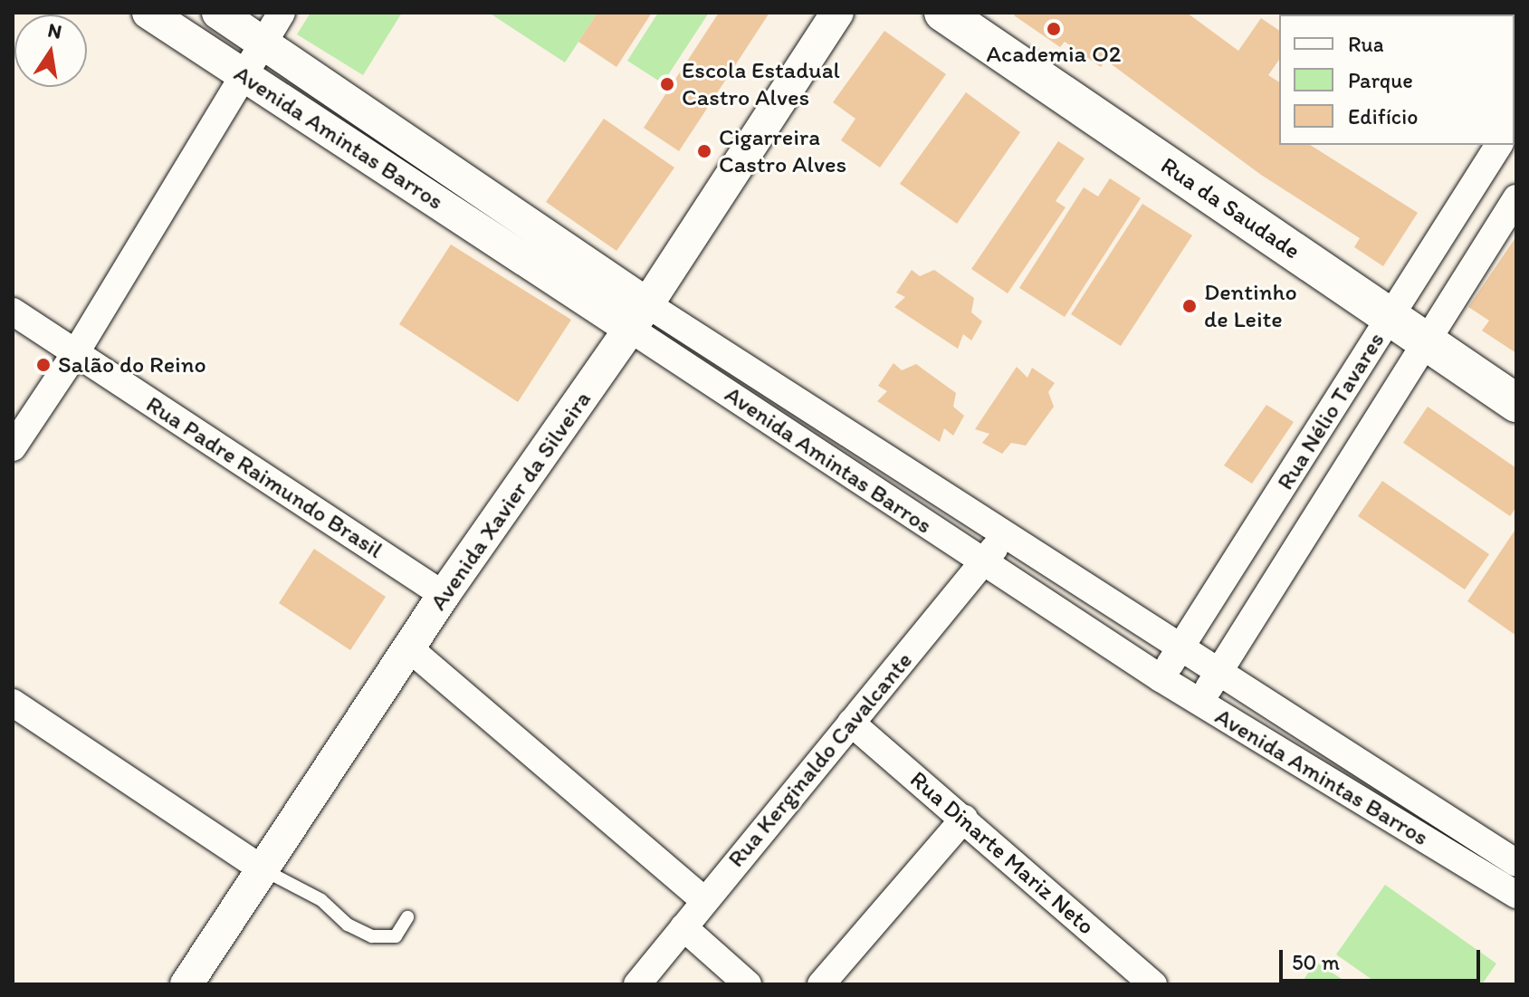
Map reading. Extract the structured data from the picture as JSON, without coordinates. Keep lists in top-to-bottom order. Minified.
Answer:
{"streets":{"main road":["Rua da Saudade"],"street":["Avenida Amintas Barros","Rua Nélio Tavares","Rua Padre Raimundo Brasil","Avenida Xavier da Silveira","Rua Kerginaldo Cavalcante","Rua Dinarte Mariz Neto"]},"crossings":[["Avenida Amintas Barros","Rua Nélio Tavares"],["Avenida Amintas Barros","Avenida Xavier da Silveira"],["Avenida Amintas Barros","Rua Kerginaldo Cavalcante"],["Rua da Saudade","Rua Nélio Tavares"],["Rua Padre Raimundo Brasil","Avenida Xavier da Silveira"],["Rua Kerginaldo Cavalcante","Rua Dinarte Mariz Neto"]],"places":["Academia O2","Escola Estadual Castro Alves","Cigarreira Castro Alves","Dentinho de Leite","Salão do Reino"],"legend":["Rua","Parque","Edifício"],"scale_bar":"50 m","north":"top"}
